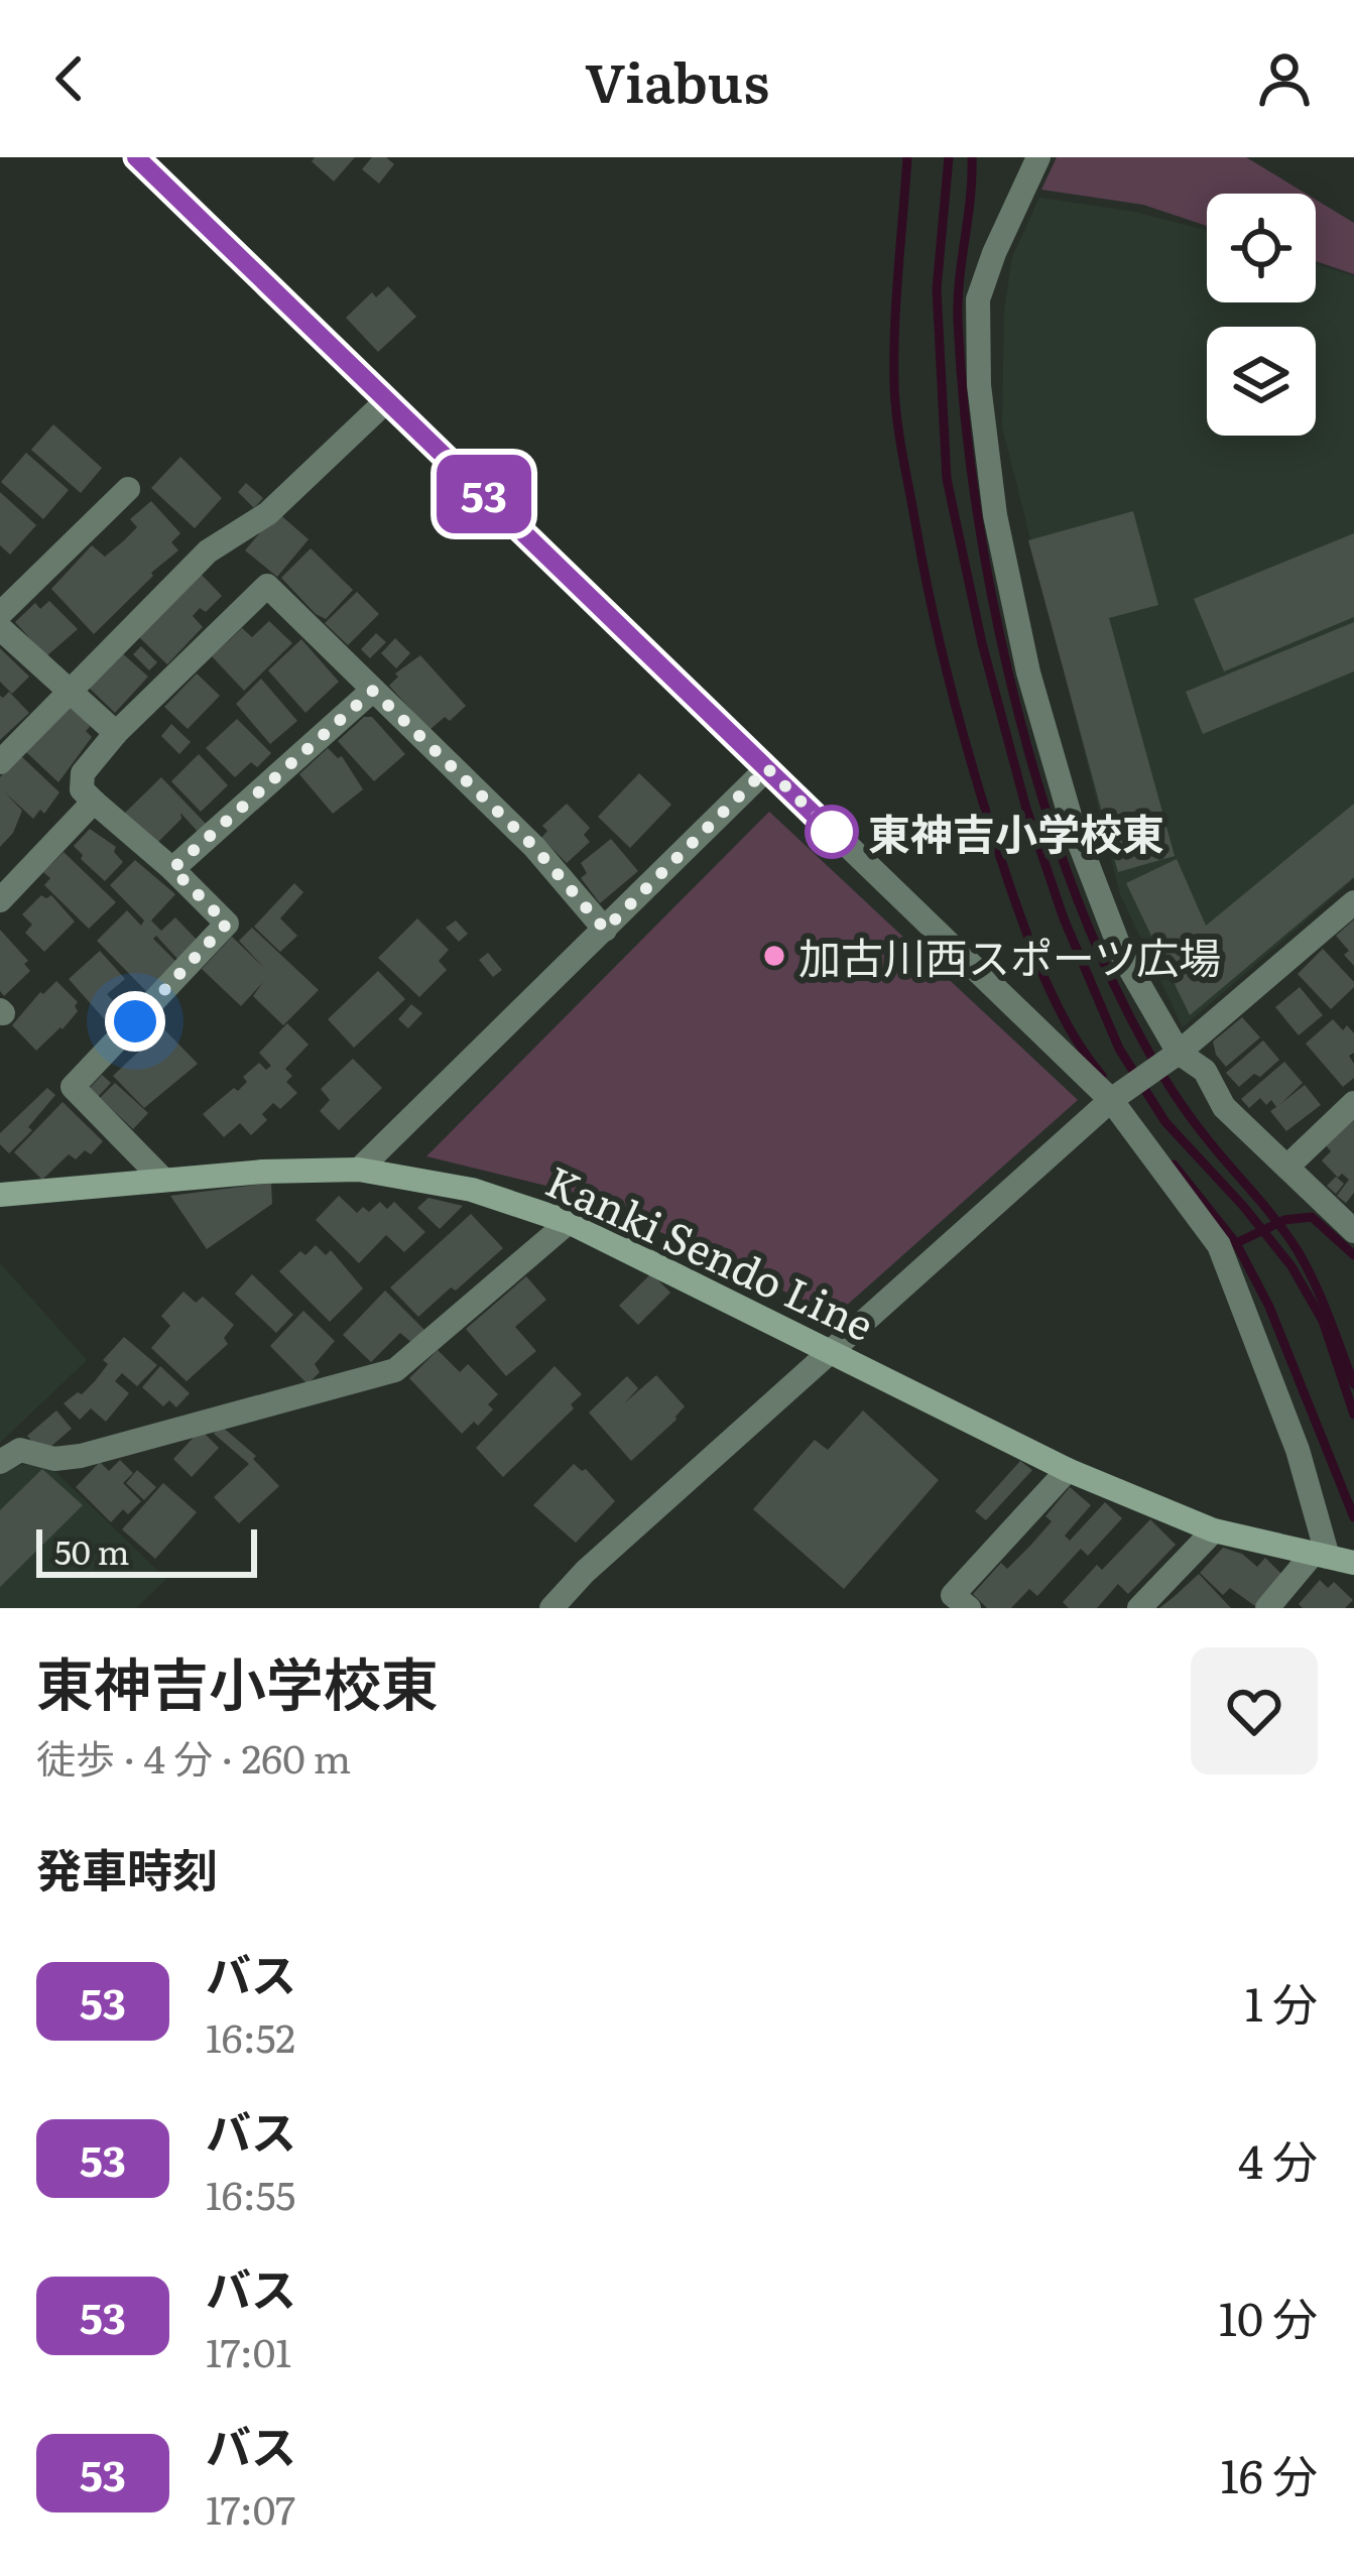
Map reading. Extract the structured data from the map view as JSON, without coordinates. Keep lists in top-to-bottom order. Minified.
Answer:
{"streets":{"main road":["Kanki Sendo Line"]},"places":["東神吉小学校東","加古川西スポーツ広場"],"lines":["bus line 53"],"scale_bar":"50 m","page":{"header":"Viabus","on_map":"53","scale":"50 m","heading":[["東神吉小学校東","徒歩 · 4 分 · 260 m"],"発車時刻"],"list":[{"mark":"53","name":"バス","note":"16:52","value":"1 分"},{"mark":"53","name":"バス","note":"16:55","value":"4 分"},{"mark":"53","name":"バス","note":"17:01","value":"10 分"},{"mark":"53","name":"バス","note":"17:07","value":"16 分"}]}}
